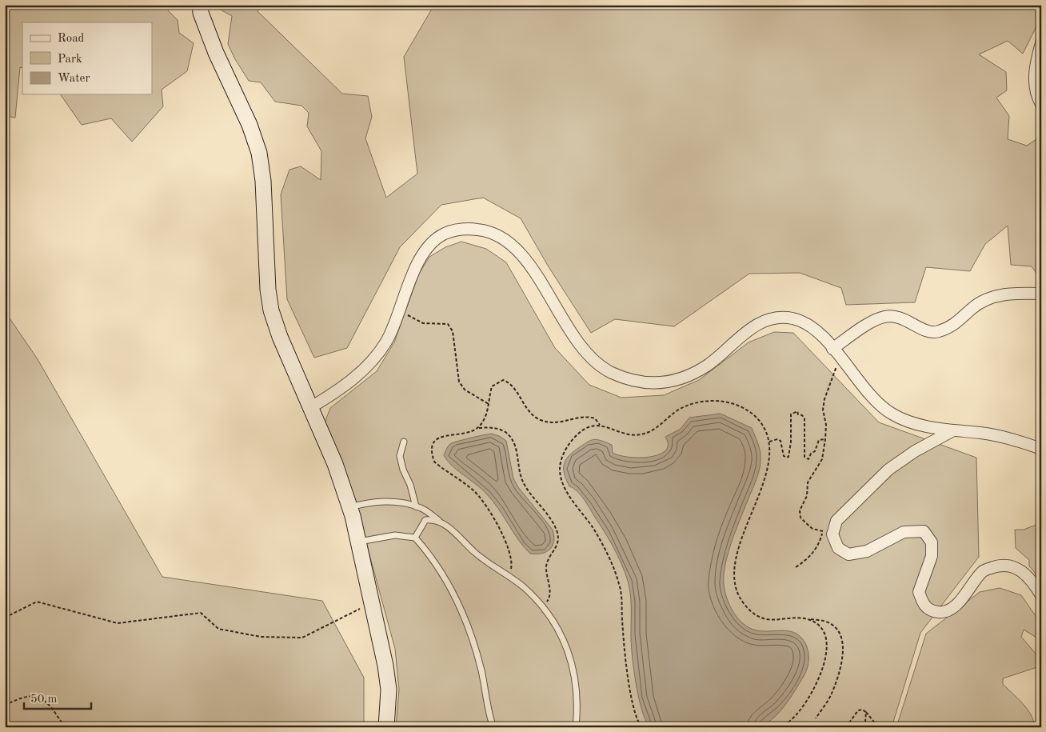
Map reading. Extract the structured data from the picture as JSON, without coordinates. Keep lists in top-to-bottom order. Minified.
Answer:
{"legend":["Road","Park","Water"],"scale_bar":"50 m"}
